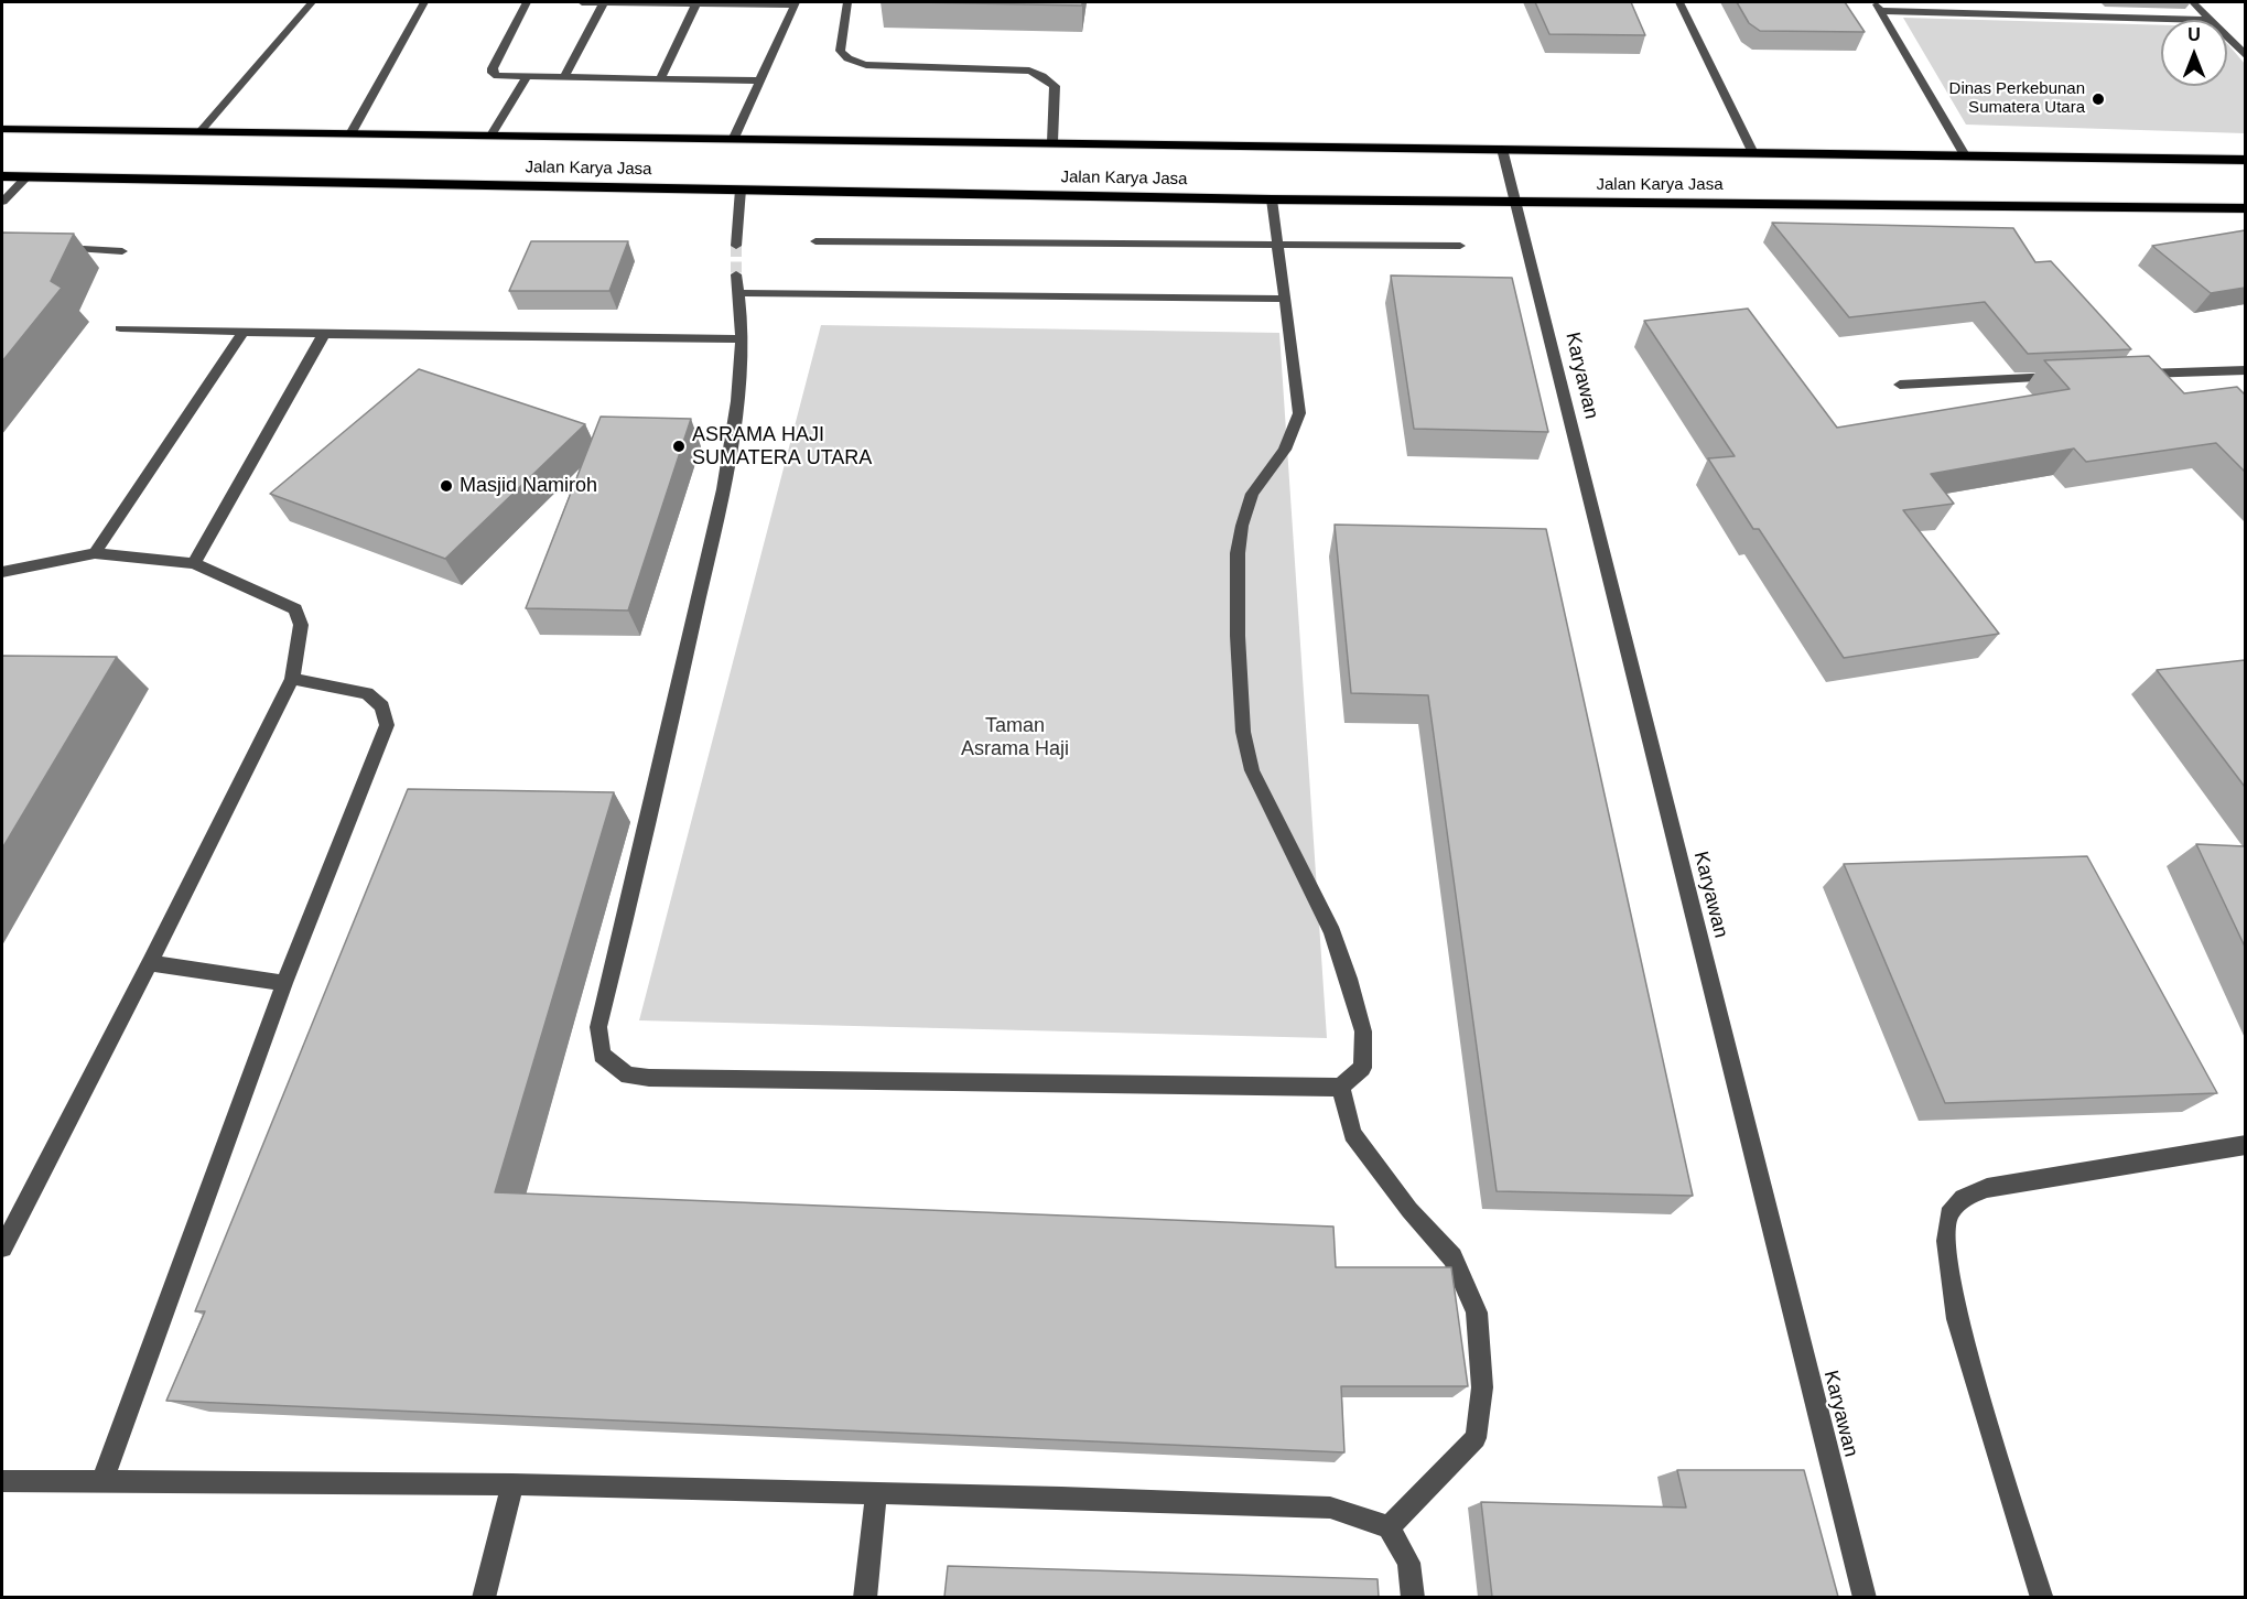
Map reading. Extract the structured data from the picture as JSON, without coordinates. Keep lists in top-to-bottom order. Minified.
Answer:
{"streets":{"highway":["Jalan Karya Jasa"],"street":["Karyawan"]},"crossings":[["Jalan Karya Jasa","Karyawan"]],"parks":["Taman Asrama Haji"],"places":["Dinas Perkebunan Sumatera Utara","ASRAMA HAJI SUMATERA UTARA","Masjid Namiroh"],"north":"top"}
